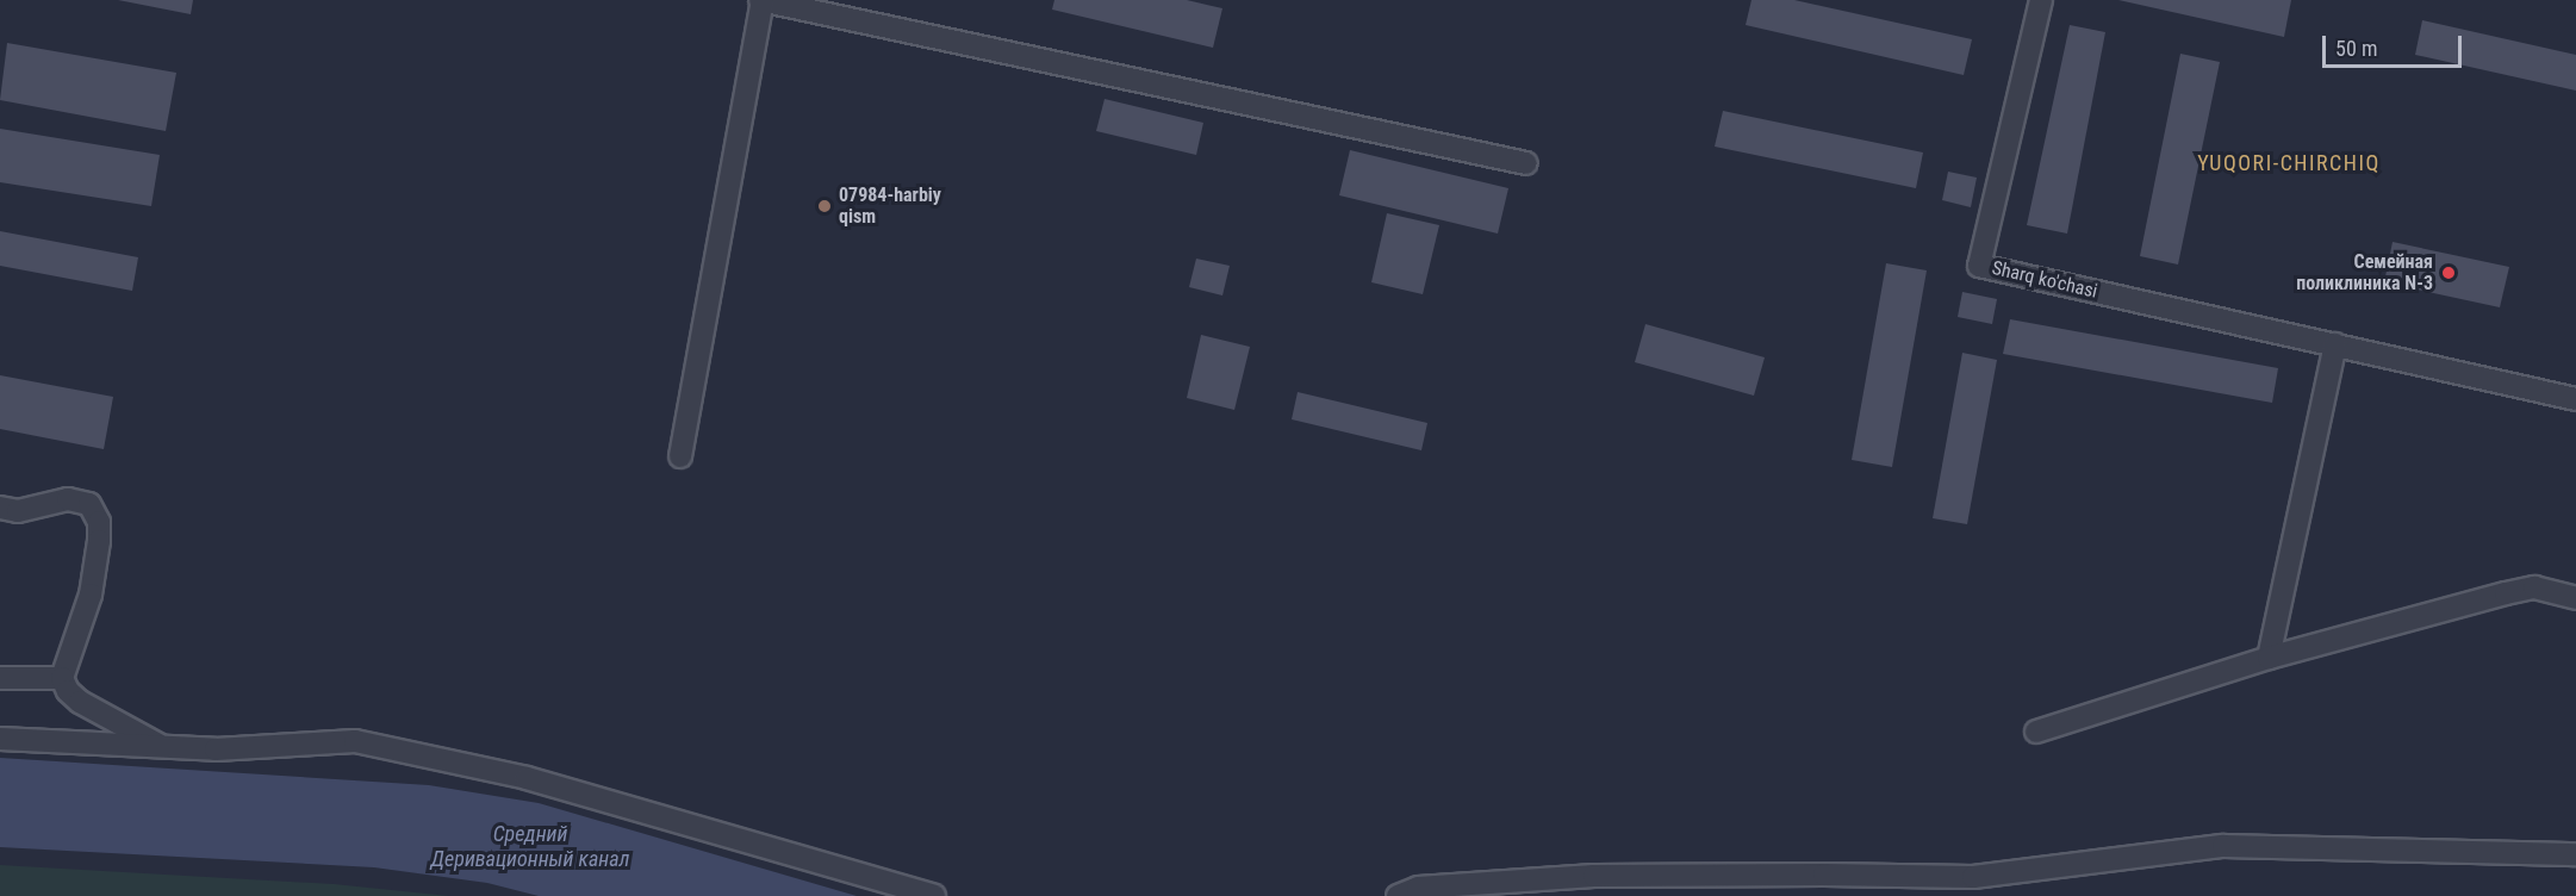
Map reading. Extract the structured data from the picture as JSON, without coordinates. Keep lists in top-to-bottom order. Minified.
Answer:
{"streets":{"street":["Sharq ko'chasi"]},"districts":["YUQORI-CHIRCHIQ"],"water":["Средний Деривационный канал"],"places":["07984-harbiy qism","Семейная поликлиника N-3"],"scale_bar":"50 m"}
